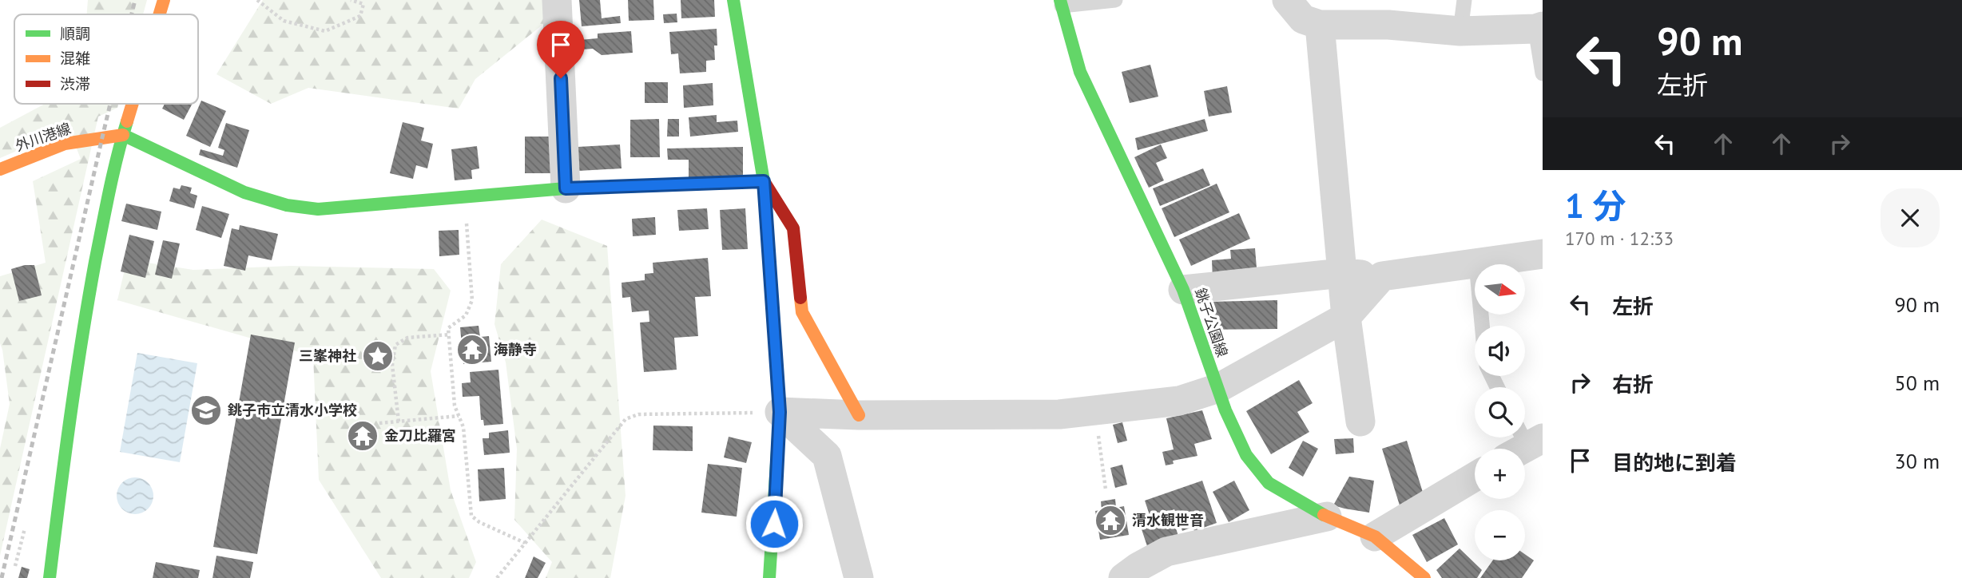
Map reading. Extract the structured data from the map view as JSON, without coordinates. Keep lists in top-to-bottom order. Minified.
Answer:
{"streets":{"street":["外川港線","銚子公園線"]},"places":{"temple":["海静寺","金刀比羅宮","清水観世音"],"place":["三峯神社"],"school or university":["銚子市立清水小学校"]},"legend":["順調","混雑","渋滞"],"north":"right","page":{"turn":["90 m","左折"],"heading":["1 分","170 m · 12:33"],"map_buttons":["+","−"],"list":[{"name":"左折","value":"90 m"},{"name":"右折","value":"50 m"},{"name":"目的地に到着","value":"30 m"}]}}
